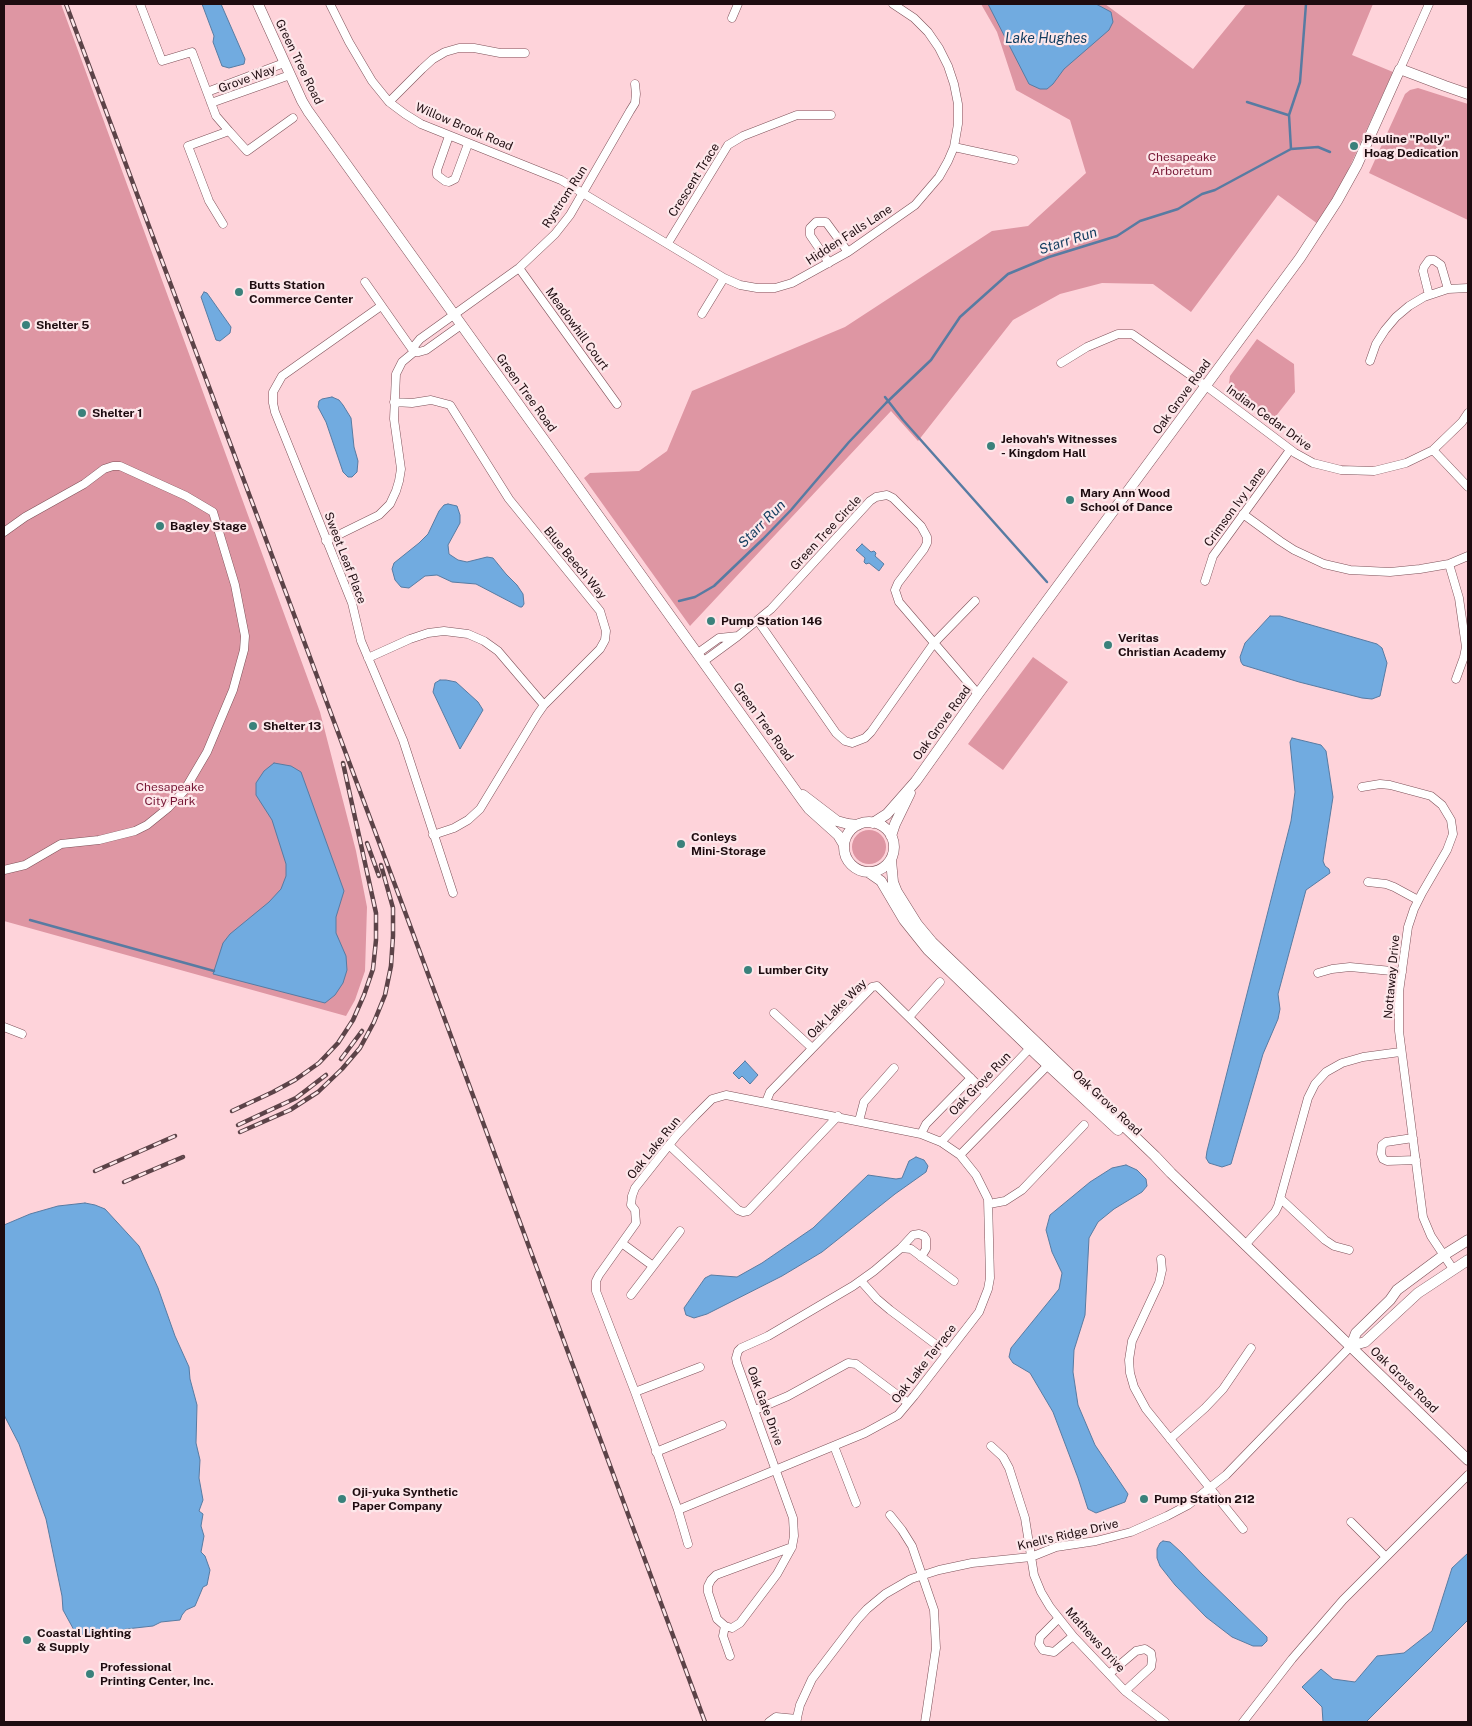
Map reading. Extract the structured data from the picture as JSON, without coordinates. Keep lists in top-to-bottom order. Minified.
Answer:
{"streets":{"street":["Green Tree Road","Grove Way","Willow Brook Road","Crescent Trace","Rystrom Run","Hidden Falls Lane","Meadowhill Court","Oak Grove Road","Indian Cedar Drive","Crimson Ivy Lane","Green Tree Circle","Sweet Leaf Place","Blue Beech Way","Nottaway Drive","Oak Lake Way","Oak Grove Run","Oak Lake Run","Oak Lake Terrace","Oak Gate Drive","Knell's Ridge Drive","Mathews Drive"]},"crossings":[["Green Tree Road","Grove Way"],["Green Tree Road","Rystrom Run"],["Green Tree Road","Oak Grove Road"],["Green Tree Road","Green Tree Circle"],["Willow Brook Road","Rystrom Run"],["Willow Brook Road","Hidden Falls Lane"],["Crescent Trace","Hidden Falls Lane"],["Rystrom Run","Hidden Falls Lane"],["Rystrom Run","Meadowhill Court"],["Rystrom Run","Sweet Leaf Place"],["Rystrom Run","Blue Beech Way"],["Oak Grove Road","Indian Cedar Drive"],["Oak Grove Road","Green Tree Circle"],["Oak Grove Road","Oak Grove Run"],["Oak Grove Road","Knell's Ridge Drive"],["Indian Cedar Drive","Crimson Ivy Lane"],["Sweet Leaf Place","Blue Beech Way"],["Oak Lake Way","Oak Grove Run"],["Oak Lake Way","Oak Lake Run"],["Oak Grove Run","Oak Lake Run"],["Oak Grove Run","Oak Lake Terrace"],["Oak Lake Run","Oak Lake Terrace"],["Oak Lake Terrace","Oak Gate Drive"],["Knell's Ridge Drive","Mathews Drive"]],"water":["Lake Hughes","Starr Run"],"parks":["Chesapeake Arboretum","Chesapeake City Park"],"places":["Pauline \"Polly\" Hoag Dedication","Butts Station Commerce Center","Shelter 5","Shelter 1","Jehovah's Witnesses - Kingdom Hall","Mary Ann Wood School of Dance","Bagley Stage","Pump Station 146","Veritas Christian Academy","Shelter 13","Conleys Mini-Storage","Lumber City","Oji-yuka Synthetic Paper Company","Pump Station 212","Coastal Lighting & Supply","Professional Printing Center, Inc."]}
